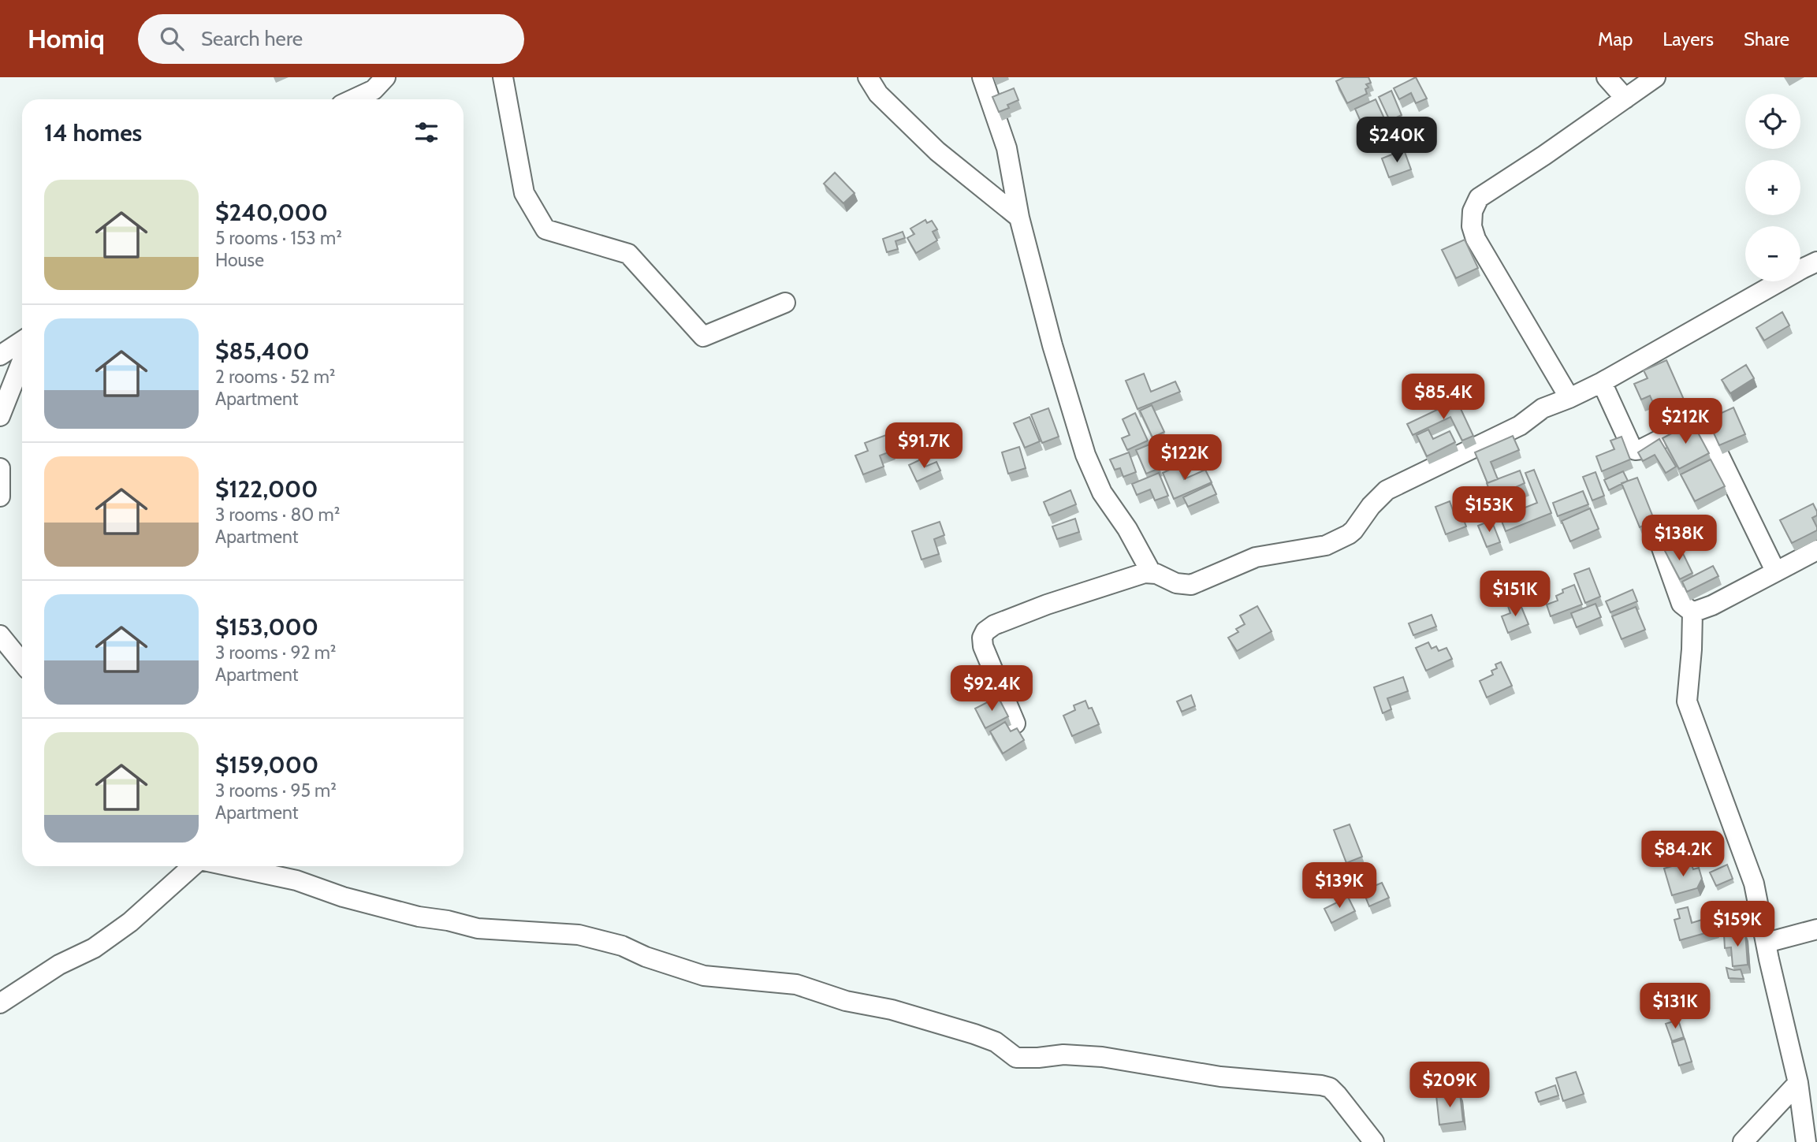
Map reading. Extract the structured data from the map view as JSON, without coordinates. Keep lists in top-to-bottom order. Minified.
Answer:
{"page":{"header":"Homiq","search":"Search here","nav":["Map","Layers","Share"],"map_buttons":["+","−"],"heading":"14 homes","price":["$240K","$85.4K","$212K","$91.7K","$122K","$153K","$138K","$151K","$92.4K","$84.2K","$139K","$159K","$131K","$209K"],"list":[{"name":"$240,000","note":"5 rooms · 153 m² · House"},{"name":"$85,400","note":"2 rooms · 52 m² · Apartment"},{"name":"$122,000","note":"3 rooms · 80 m² · Apartment"},{"name":"$153,000","note":"3 rooms · 92 m² · Apartment"},{"name":"$159,000","note":"3 rooms · 95 m² · Apartment"}]}}
